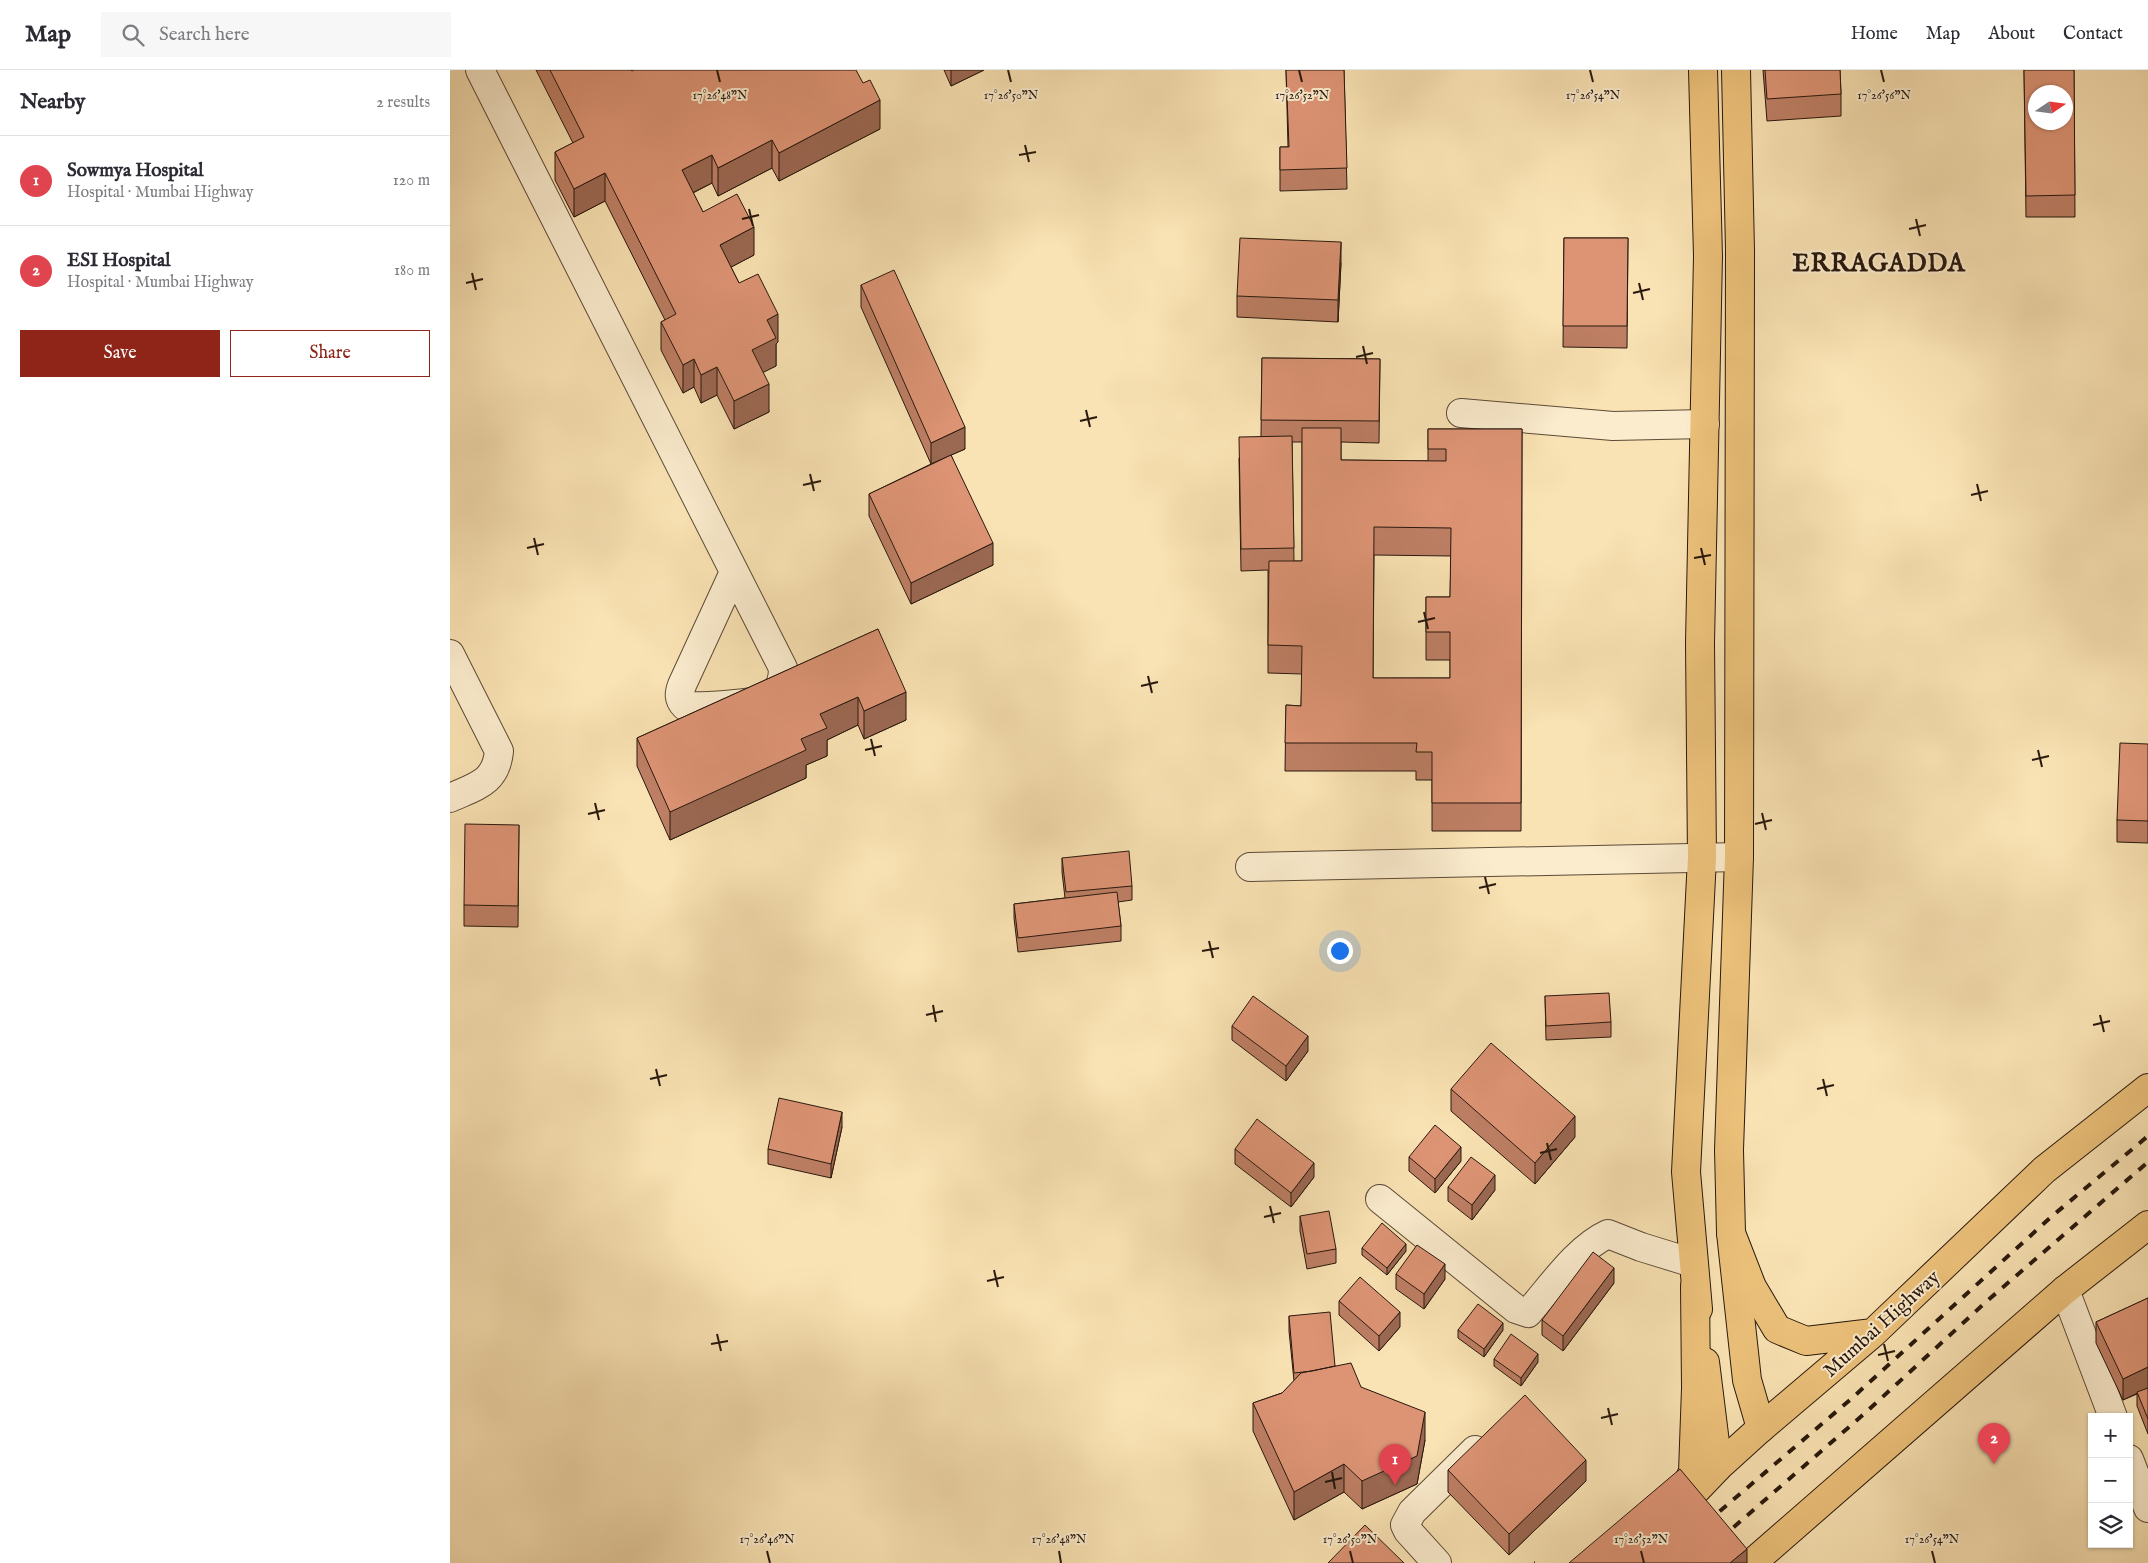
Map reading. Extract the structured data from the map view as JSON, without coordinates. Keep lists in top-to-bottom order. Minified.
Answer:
{"streets":{"main road":["Mumbai Highway"]},"districts":["ERRAGADDA"],"north":"right","page":{"header":"Map","search":"Search here","nav":["Home","Map","About","Contact"],"heading":["Nearby","2 results"],"list":[{"mark":"1","name":"Sowmya Hospital","note":"Hospital · Mumbai Highway","value":"120 m"},{"mark":"2","name":"ESI Hospital","note":"Hospital · Mumbai Highway","value":"180 m"}],"buttons":["Save","Share"],"map_buttons":["+","−"],"pins":["2","1"]},"coordinates":["17°26'48\"N","17°26'50\"N","17°26'52\"N","17°26'54\"N","17°26'56\"N","17°26'46\"N"]}
